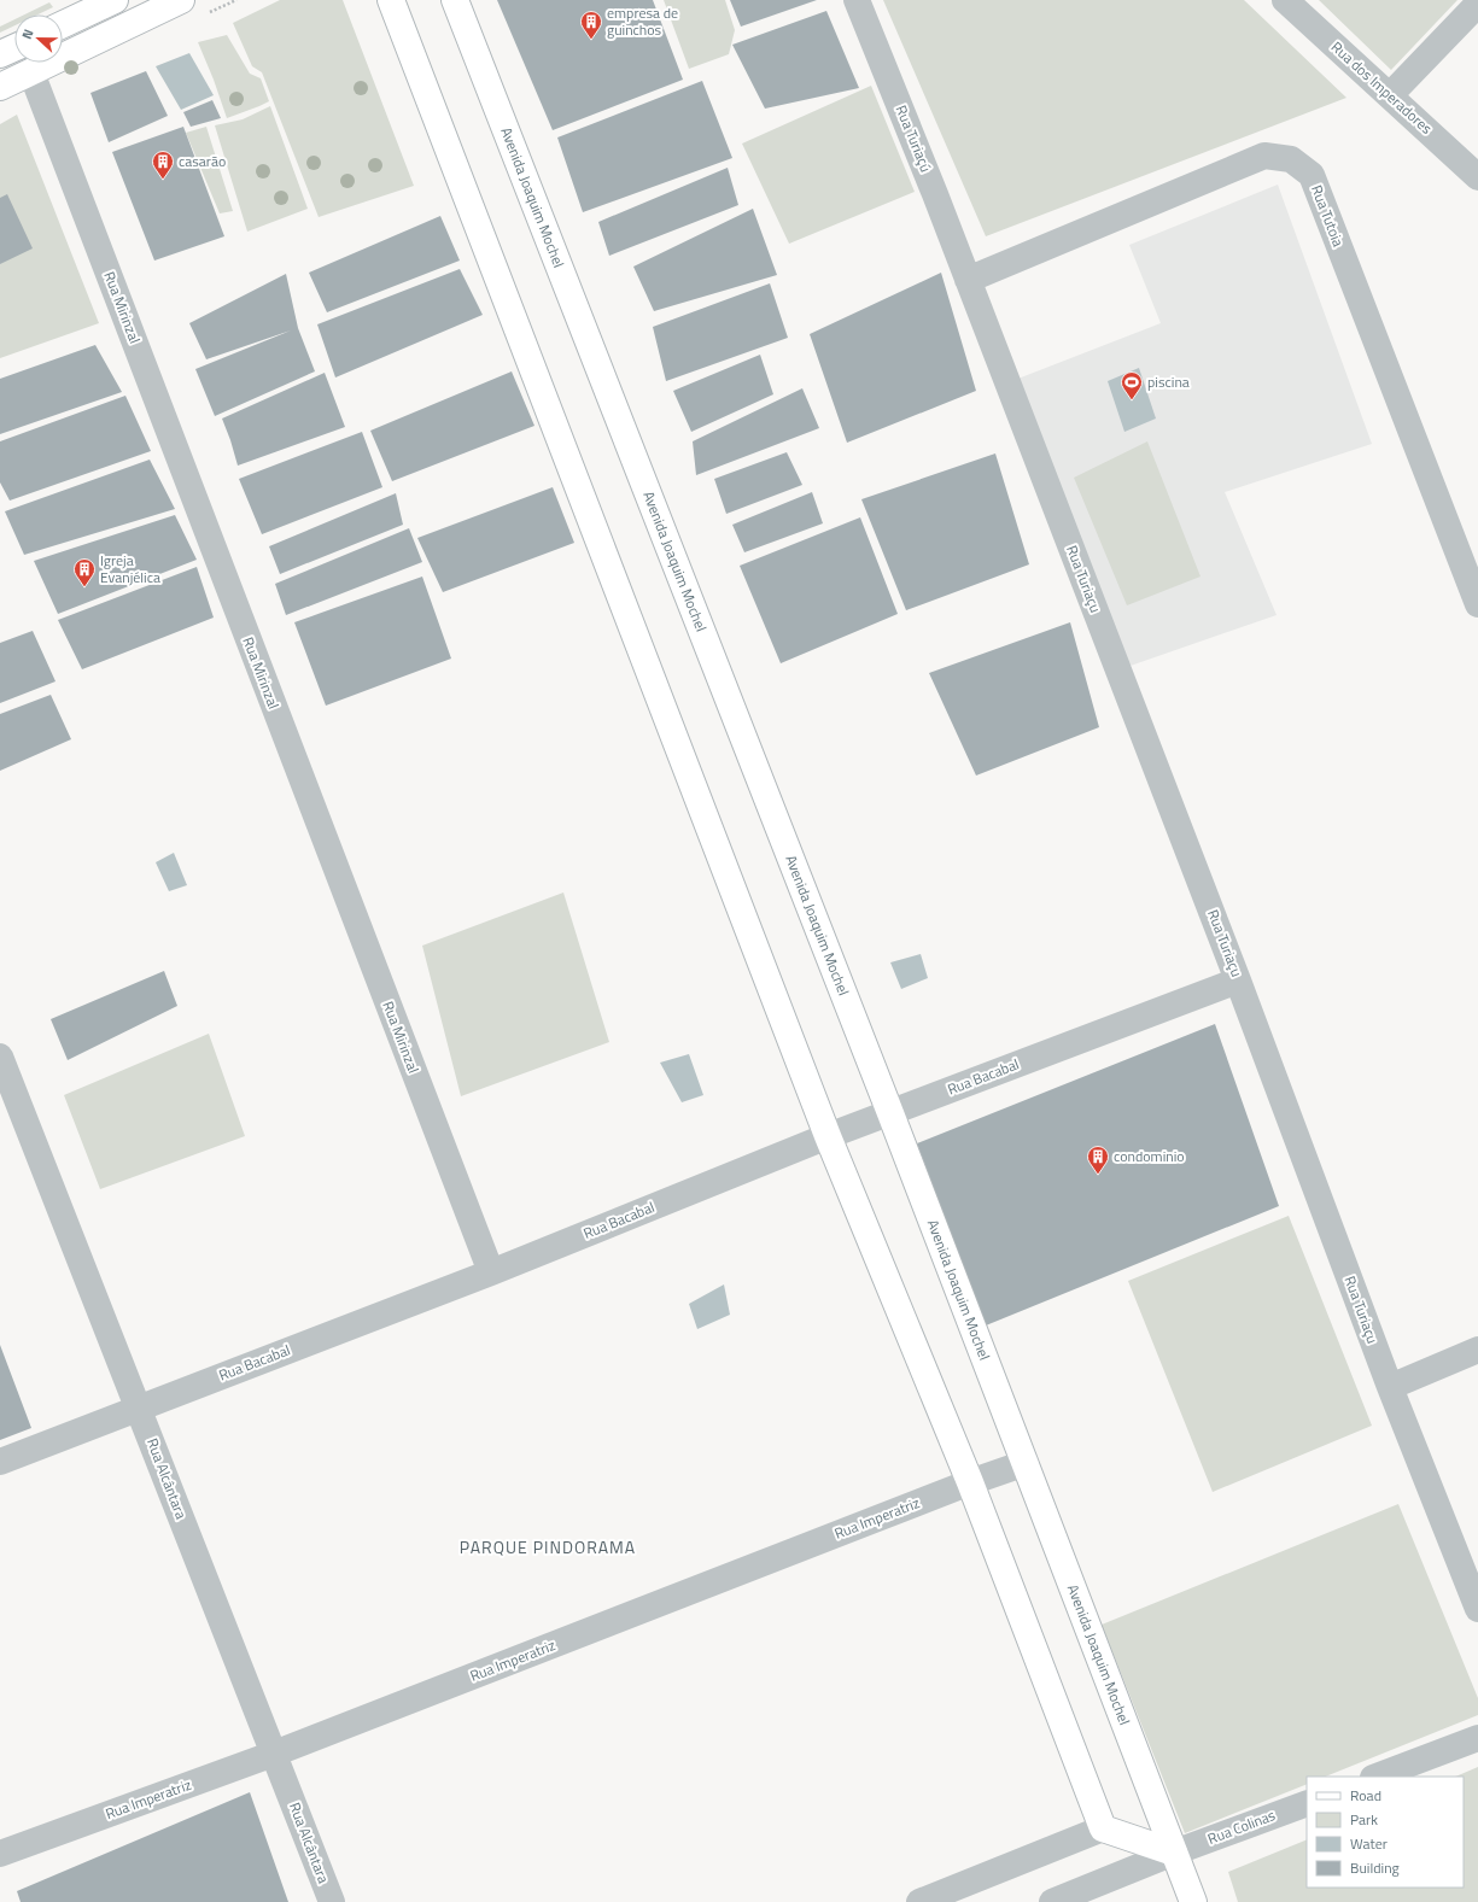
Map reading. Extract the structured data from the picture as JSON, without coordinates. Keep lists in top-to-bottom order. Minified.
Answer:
{"streets":{"street":["Rua dos Imperadores","Rua Turiaçú","Avenida Joaquim Mochel","Rua Tutoia","Rua Mirinzal","Rua Turiaçu","Rua Bacabal","Rua Alcântara","Rua Imperatriz","Rua Colinas"]},"crossings":[["Rua Turiaçú","Rua Tutoia"],["Rua Turiaçú","Rua Turiaçu"],["Avenida Joaquim Mochel","Rua Bacabal"],["Avenida Joaquim Mochel","Rua Imperatriz"],["Avenida Joaquim Mochel","Rua Colinas"],["Rua Tutoia","Rua Turiaçu"],["Rua Mirinzal","Rua Bacabal"],["Rua Turiaçu","Rua Bacabal"],["Rua Bacabal","Rua Alcântara"],["Rua Alcântara","Rua Imperatriz"]],"districts":["PARQUE PINDORAMA"],"places":{"building":["empresa de guinchos","casarão","Igreja Evanjélica","condominio"],"sports":["piscina"]},"legend":["Road","Park","Water","Building"],"north":"left"}
